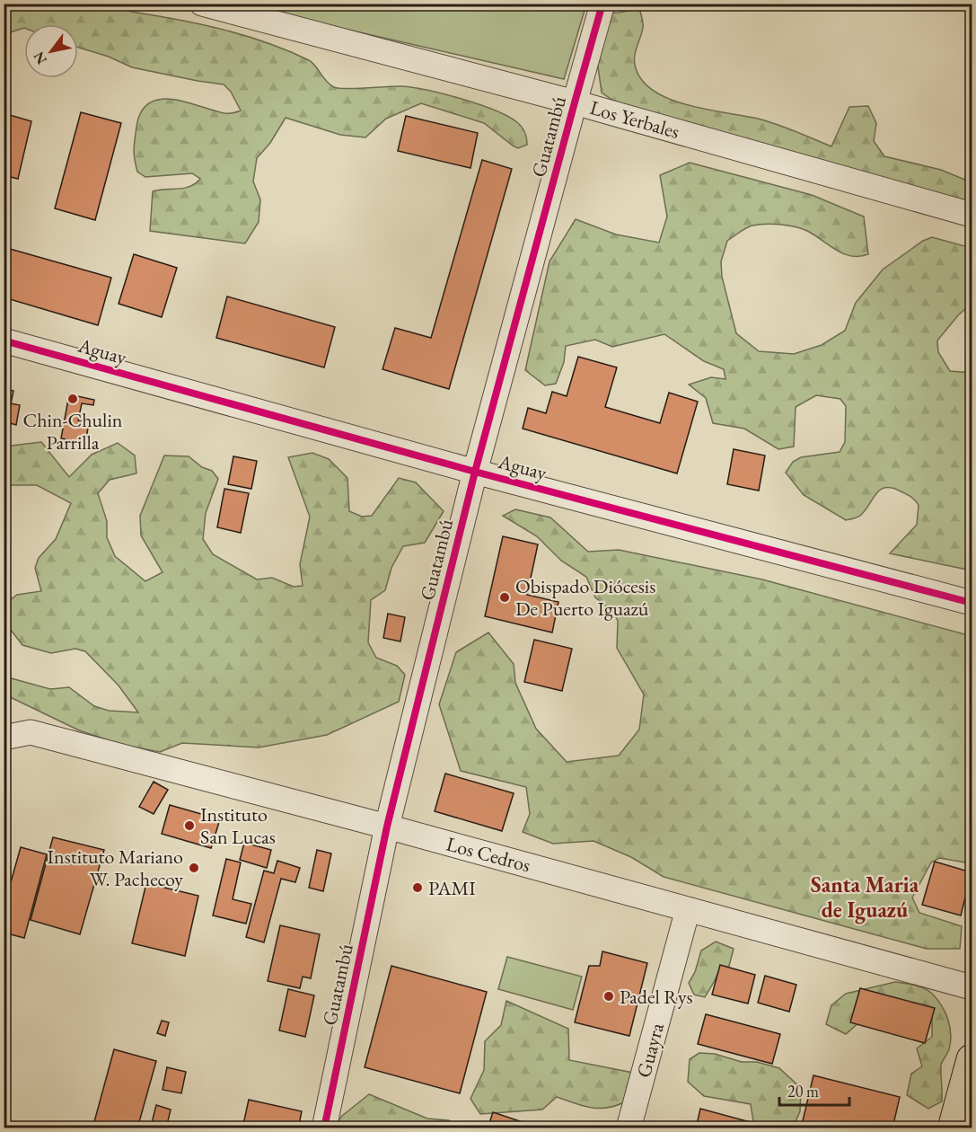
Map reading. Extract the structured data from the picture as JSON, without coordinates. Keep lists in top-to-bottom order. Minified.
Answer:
{"streets":{"street":["Los Yerbales","Guatambú","Aguay","Los Cedros","Guayra"]},"crossings":[["Los Yerbales","Guatambú"],["Guatambú","Aguay"],["Guatambú","Los Cedros"],["Los Cedros","Guayra"]],"districts":["Santa Maria de Iguazú"],"places":["Chin-Chulin Parrilla","Obispado Diócesis De Puerto Iguazú","Instituto San Lucas","Instituto Mariano W. Pachecoy","PAMI","Padel Rys"],"scale_bar":"20 m","north":"bottom left"}
